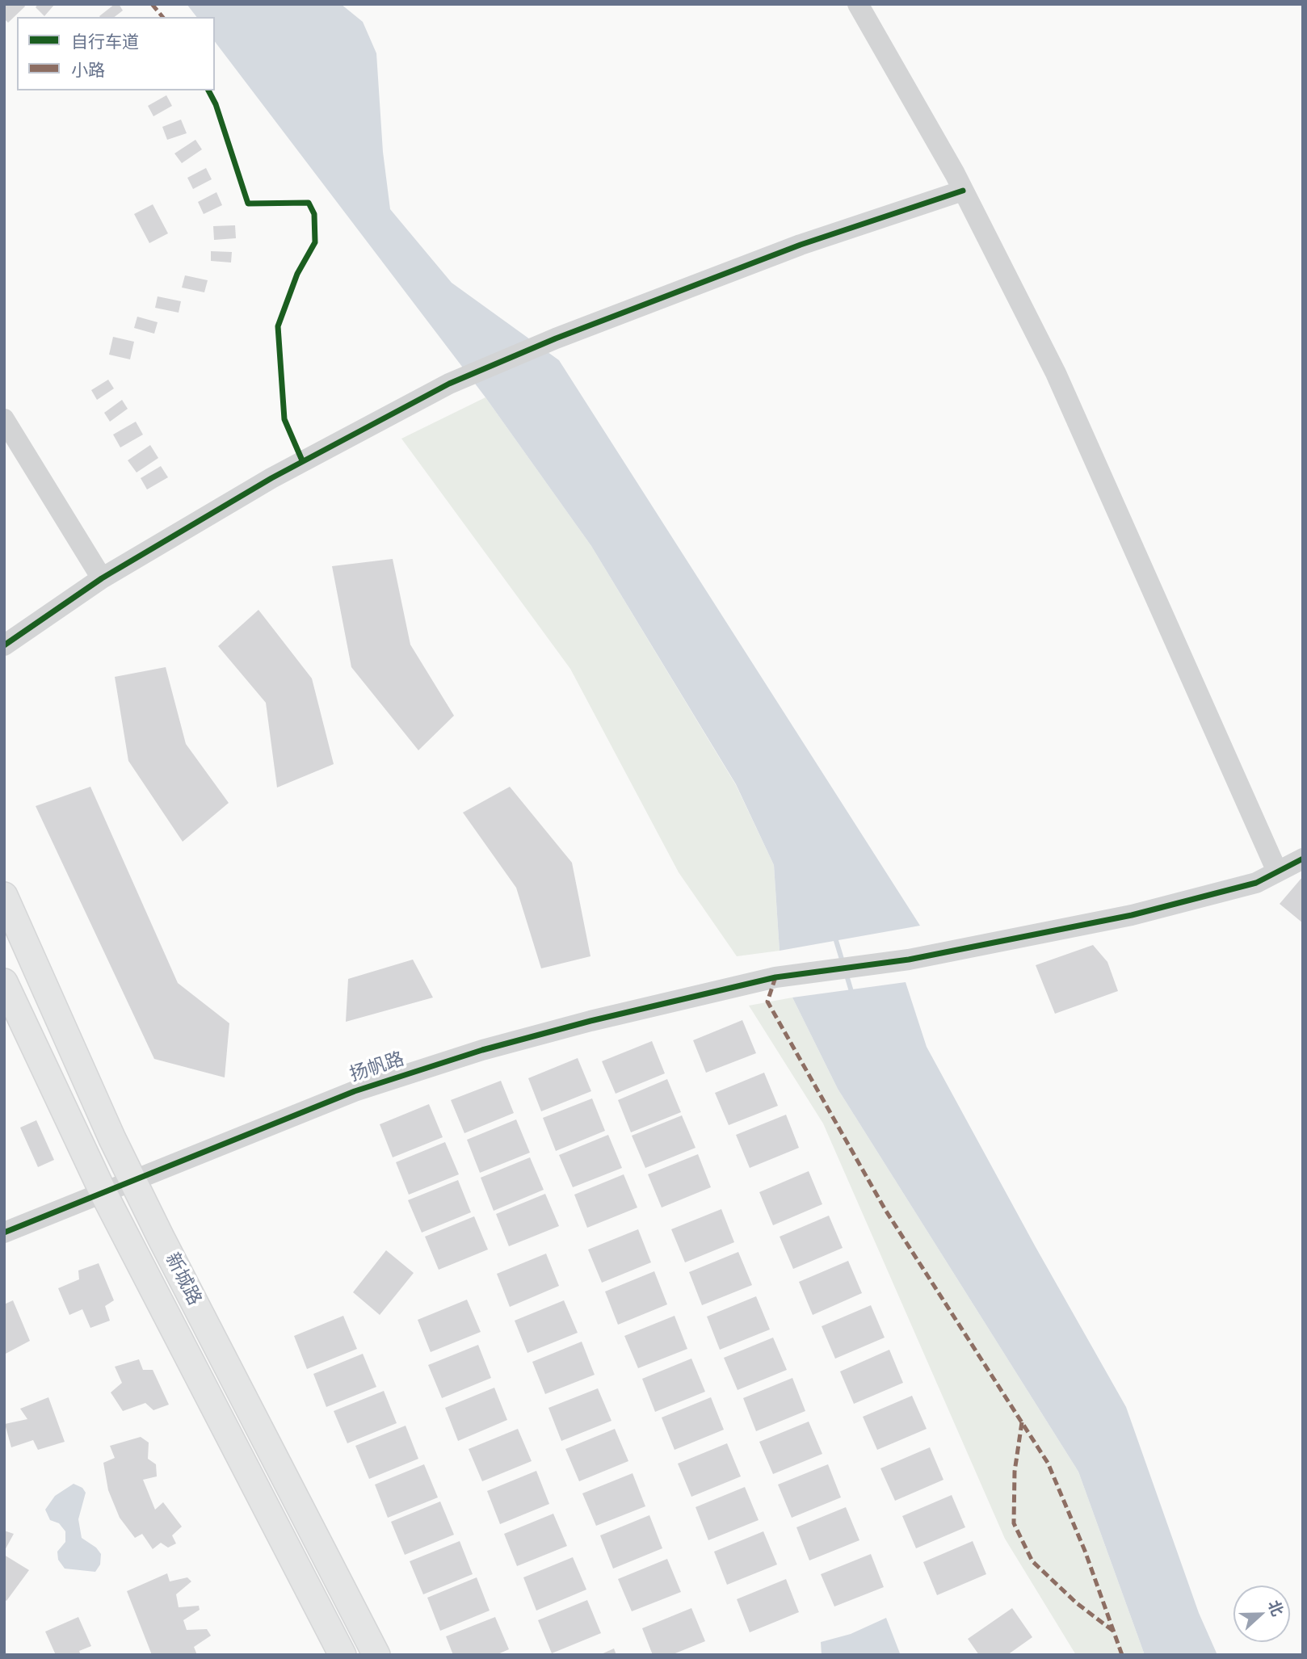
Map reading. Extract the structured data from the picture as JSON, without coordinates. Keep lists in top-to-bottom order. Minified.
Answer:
{"streets":{"main road":["新城路"],"street":["扬帆路"]},"crossings":[["扬帆路","新城路"]],"legend":["自行车道","小路"],"north":"right"}
